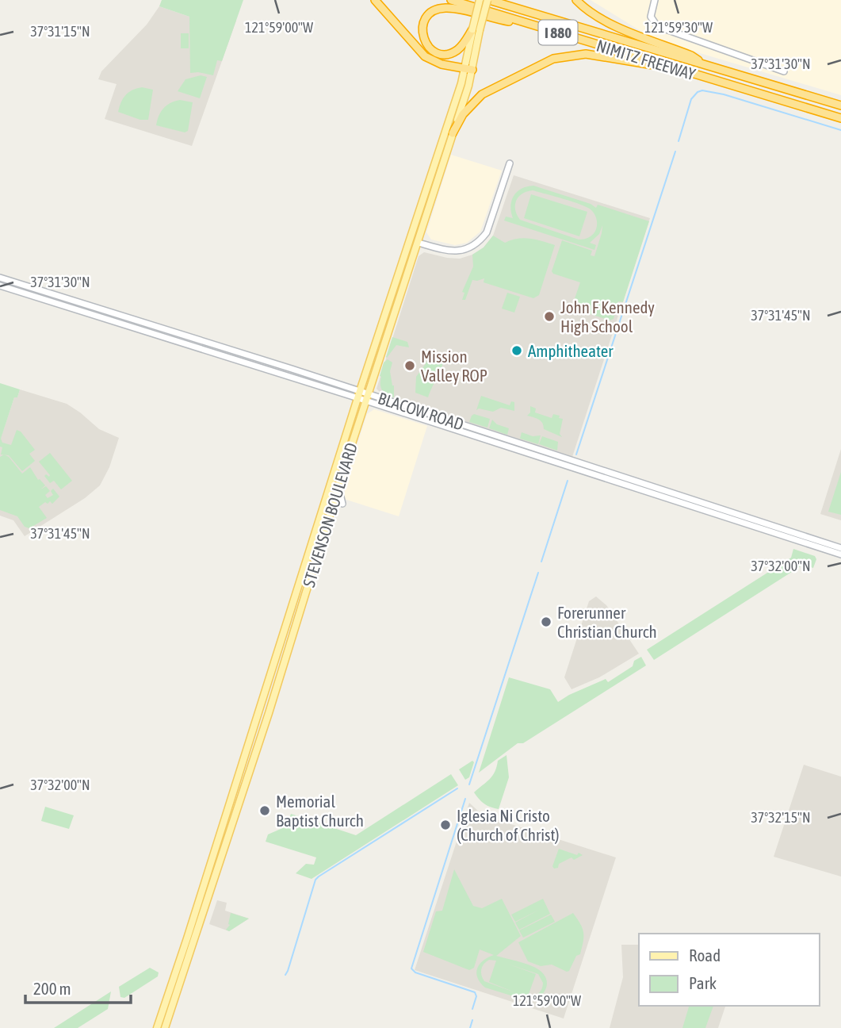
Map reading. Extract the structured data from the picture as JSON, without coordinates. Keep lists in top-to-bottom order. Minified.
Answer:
{"streets":{"highway":["I 880","NIMITZ FREEWAY"],"main road":["BLACOW ROAD","STEVENSON BOULEVARD"]},"crossings":[["NIMITZ FREEWAY","STEVENSON BOULEVARD"],["BLACOW ROAD","STEVENSON BOULEVARD"]],"places":["John F Kennedy High School","Amphitheater","Mission Valley ROP","Forerunner Christian Church","Memorial Baptist Church","Iglesia Ni Cristo (Church of Christ)"],"legend":["Road","Park"],"scale_bar":"200 m","coordinates":["121°59'00\"W","121°59'30\"W","37°31'15\"N","37°31'30\"N","37°31'45\"N","37°32'00\"N","37°32'15\"N"]}
